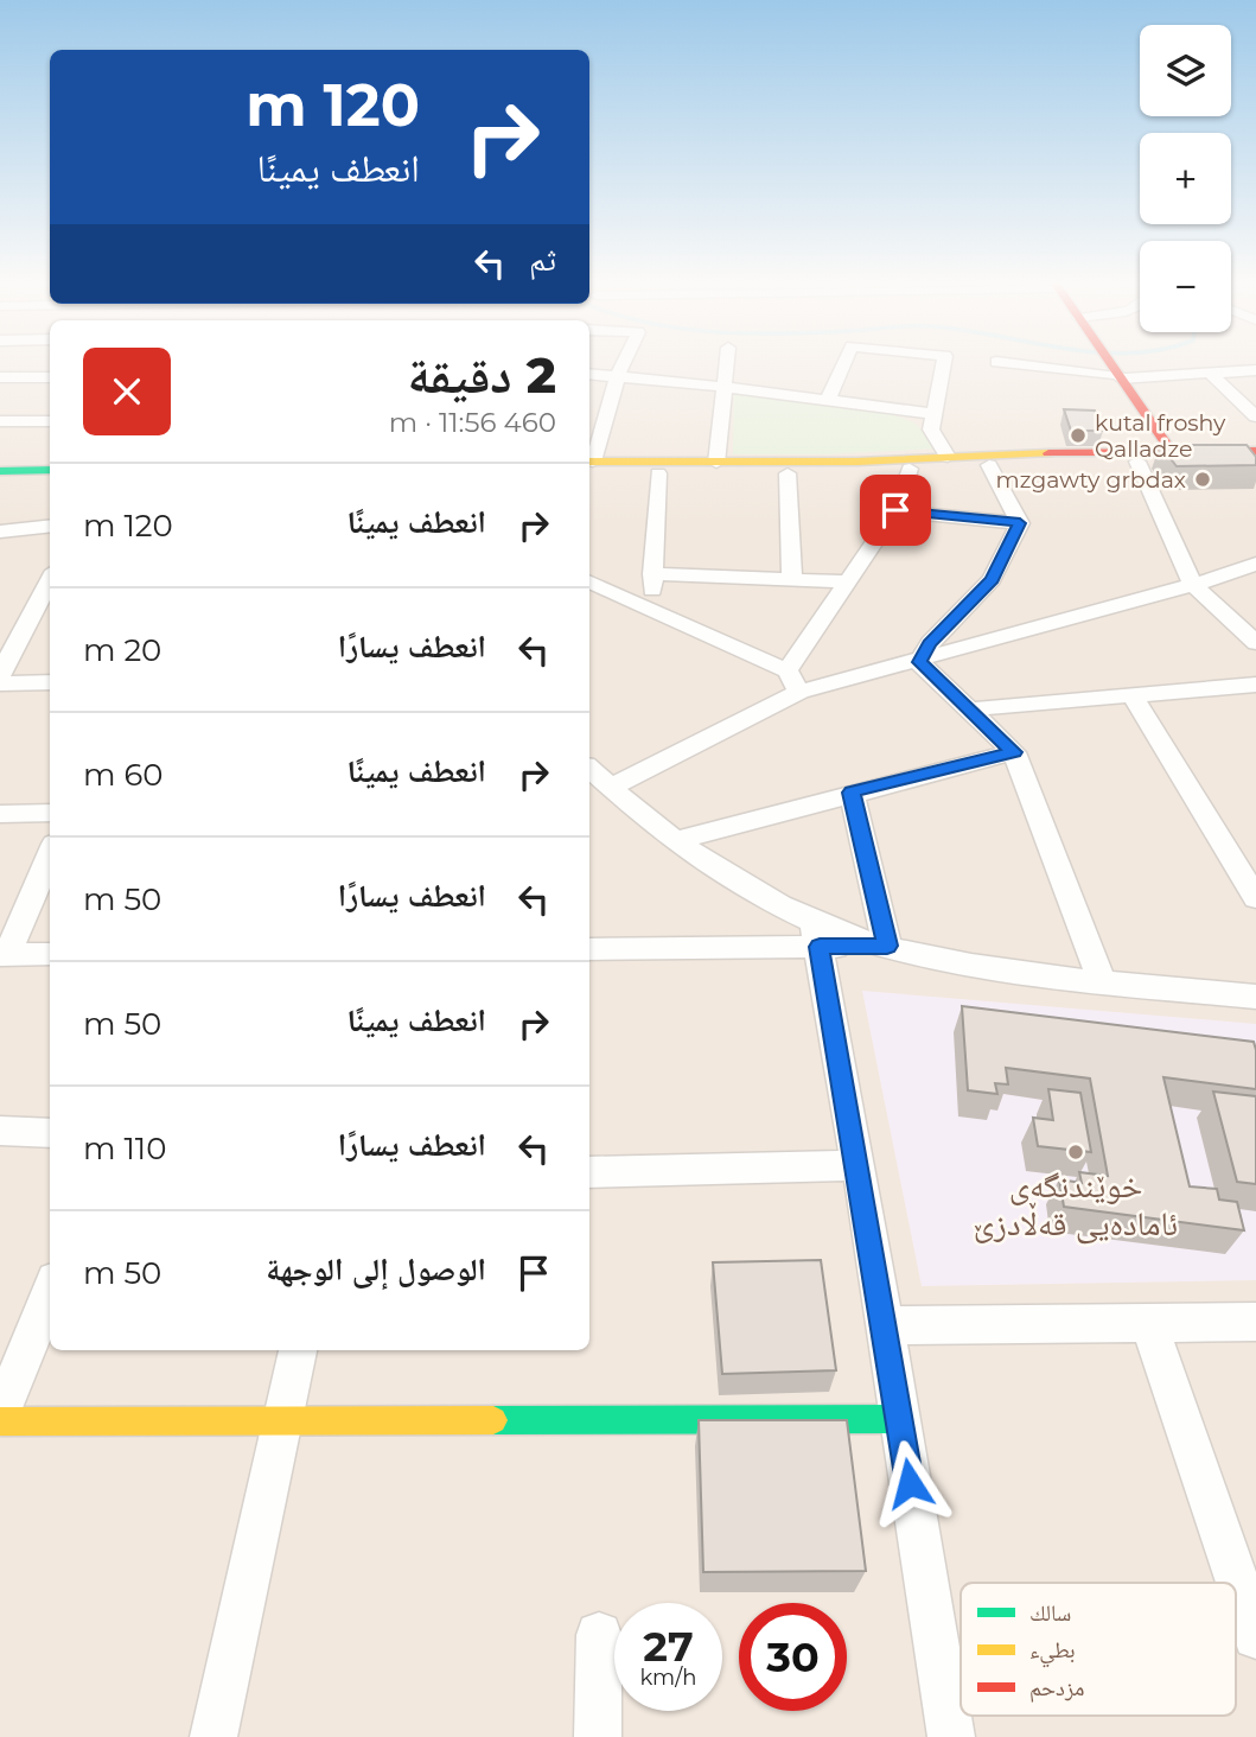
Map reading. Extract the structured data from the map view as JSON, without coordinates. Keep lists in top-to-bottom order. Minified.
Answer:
{"places":["kutal froshy Qalladze","mzgawty grbdax","خوێندنگەی ئامادەیی قەڵادزێ"],"legend":["سالك","بطيء","مزدحم"],"page":{"map_buttons":["+","−"],"turn":["120 m","انعطف يمينًا"],"then":"ثم","heading":["2 دقيقة","460 m · 11:56"],"list":[{"name":"انعطف يمينًا","value":"120 m"},{"name":"انعطف يسارًا","value":"20 m"},{"name":"انعطف يمينًا","value":"60 m"},{"name":"انعطف يسارًا","value":"50 m"},{"name":"انعطف يمينًا","value":"50 m"},{"name":"انعطف يسارًا","value":"110 m"},{"name":"الوصول إلى الوجهة","value":"50 m"}],"speed":"27 km/h","limit":"30"}}
